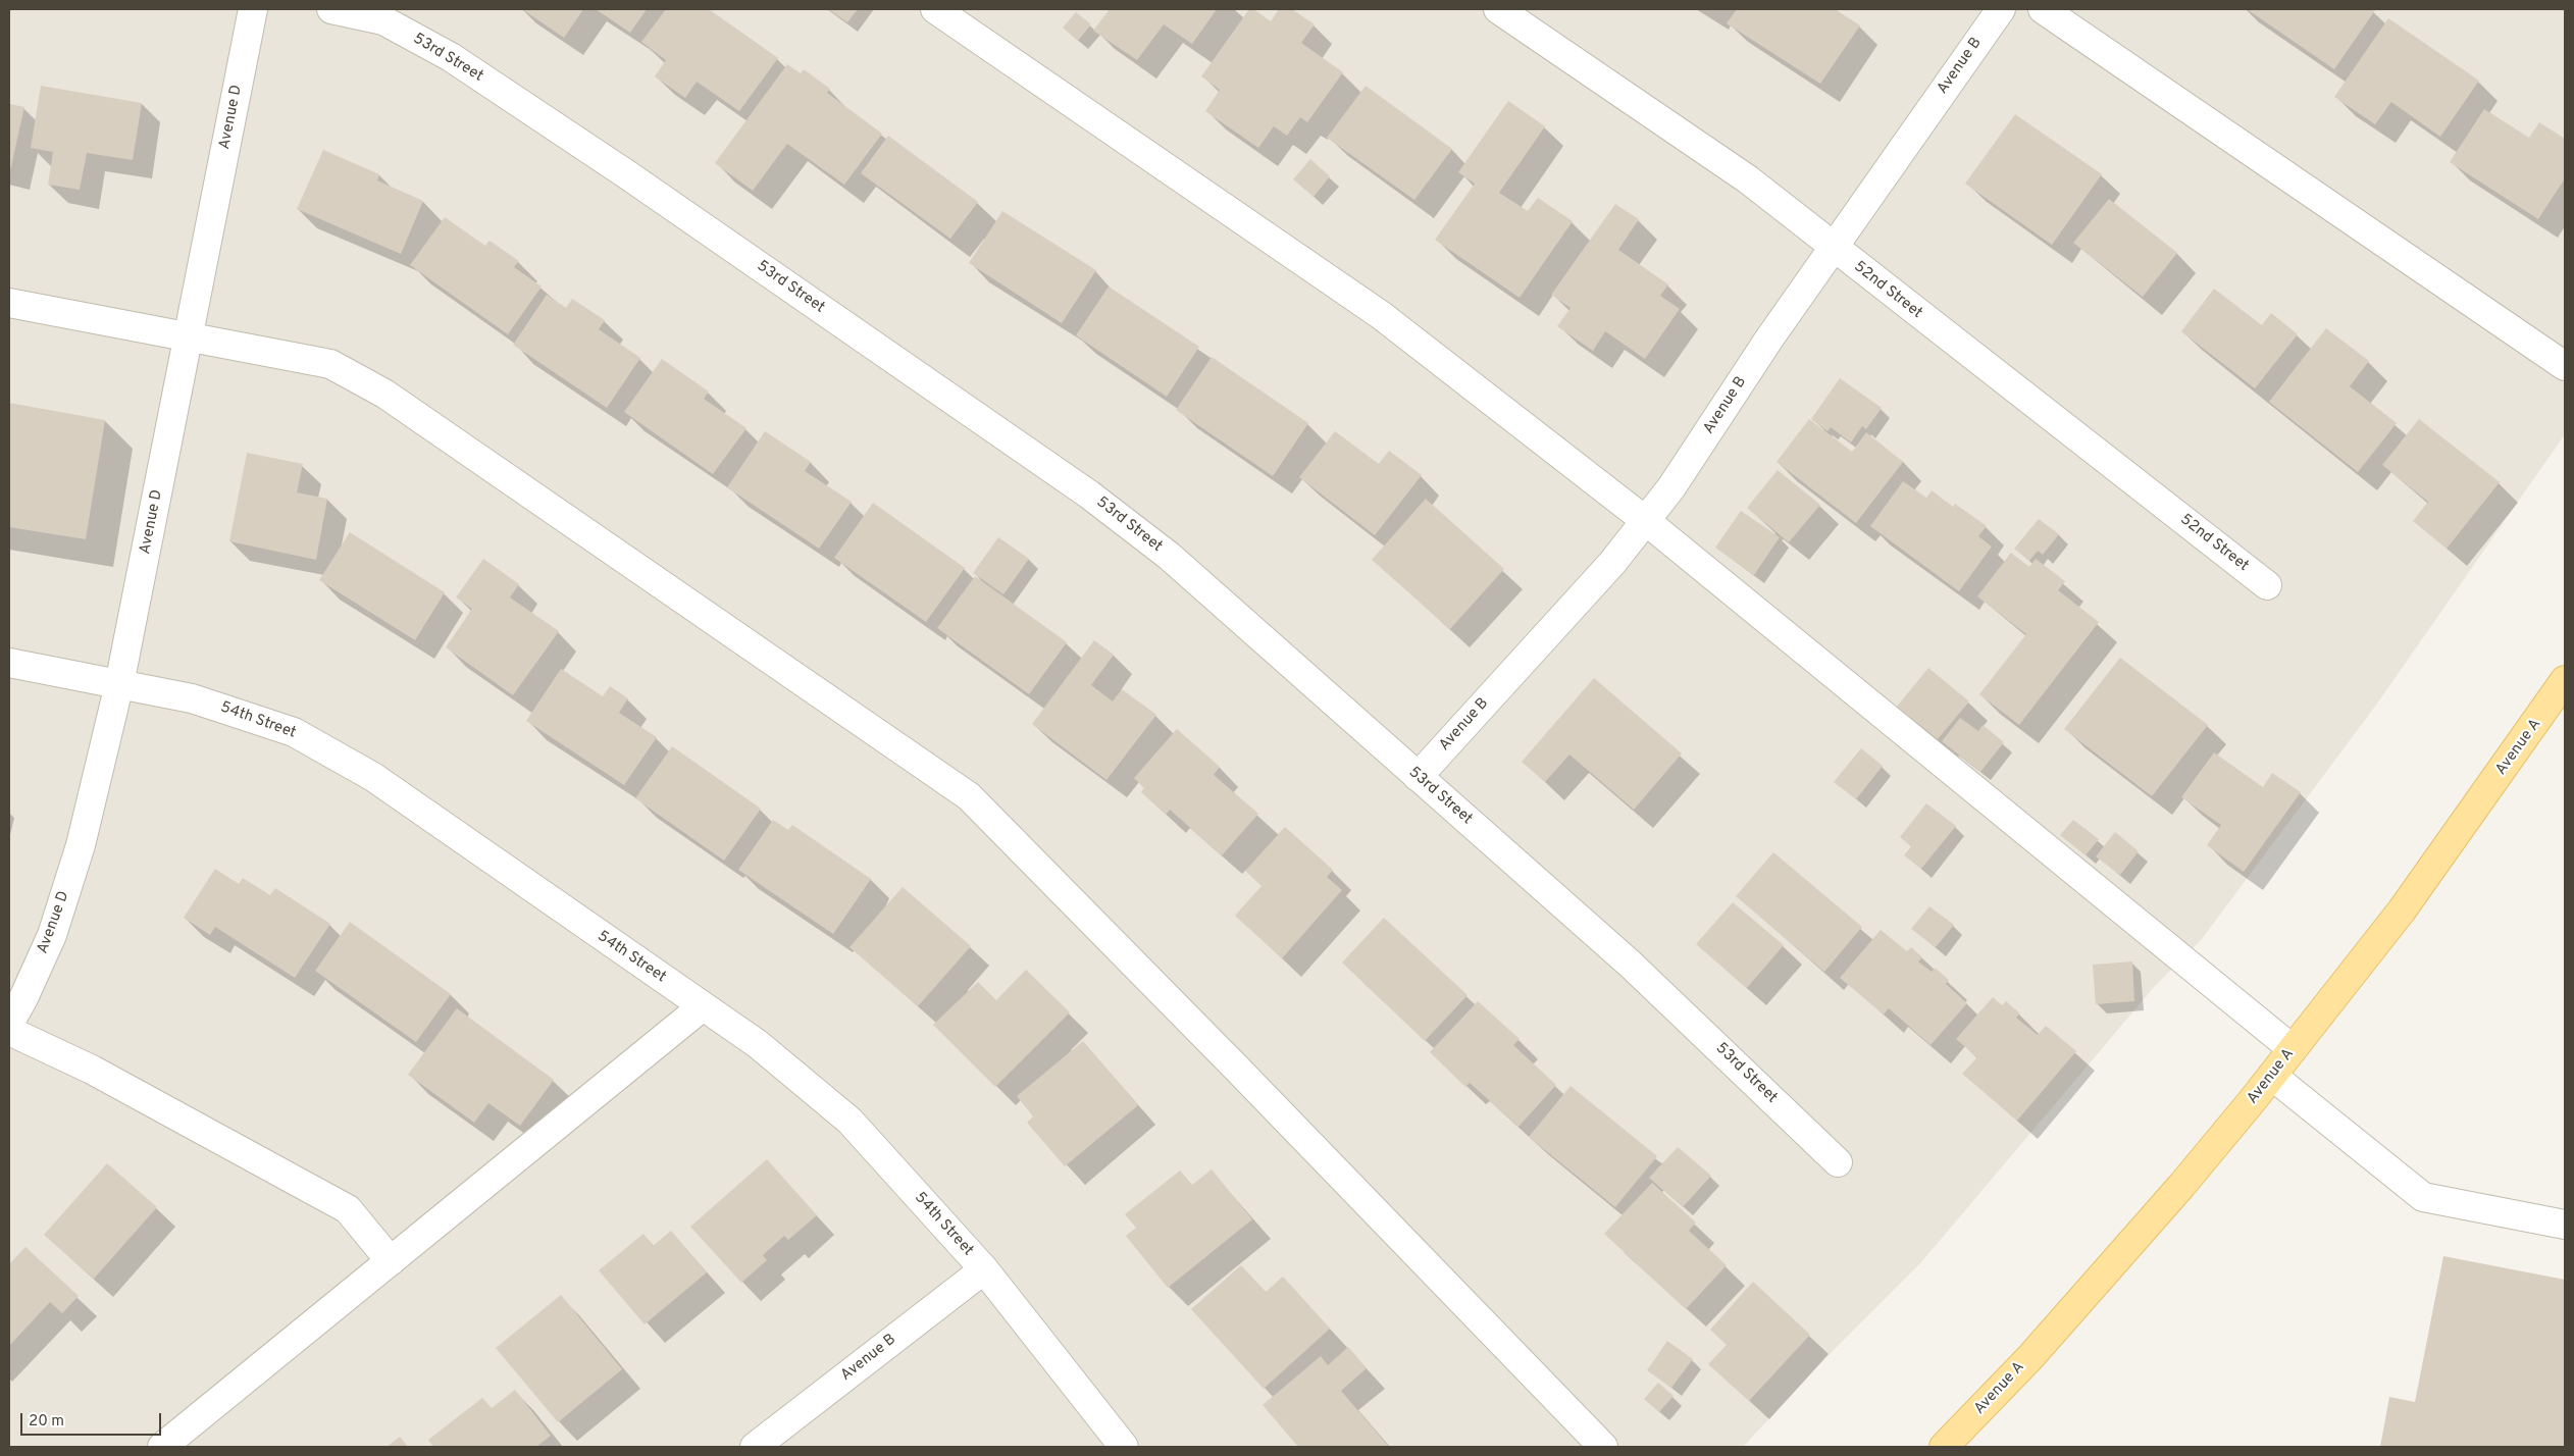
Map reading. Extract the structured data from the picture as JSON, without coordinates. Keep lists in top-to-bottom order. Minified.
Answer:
{"streets":{"main road":["Avenue A"],"street":["53rd Street","Avenue B","Avenue D","52nd Street","54th Street"]},"crossings":[["53rd Street","Avenue B"],["Avenue B","52nd Street"],["Avenue B","54th Street"],["Avenue D","54th Street"]],"scale_bar":"20 m"}
